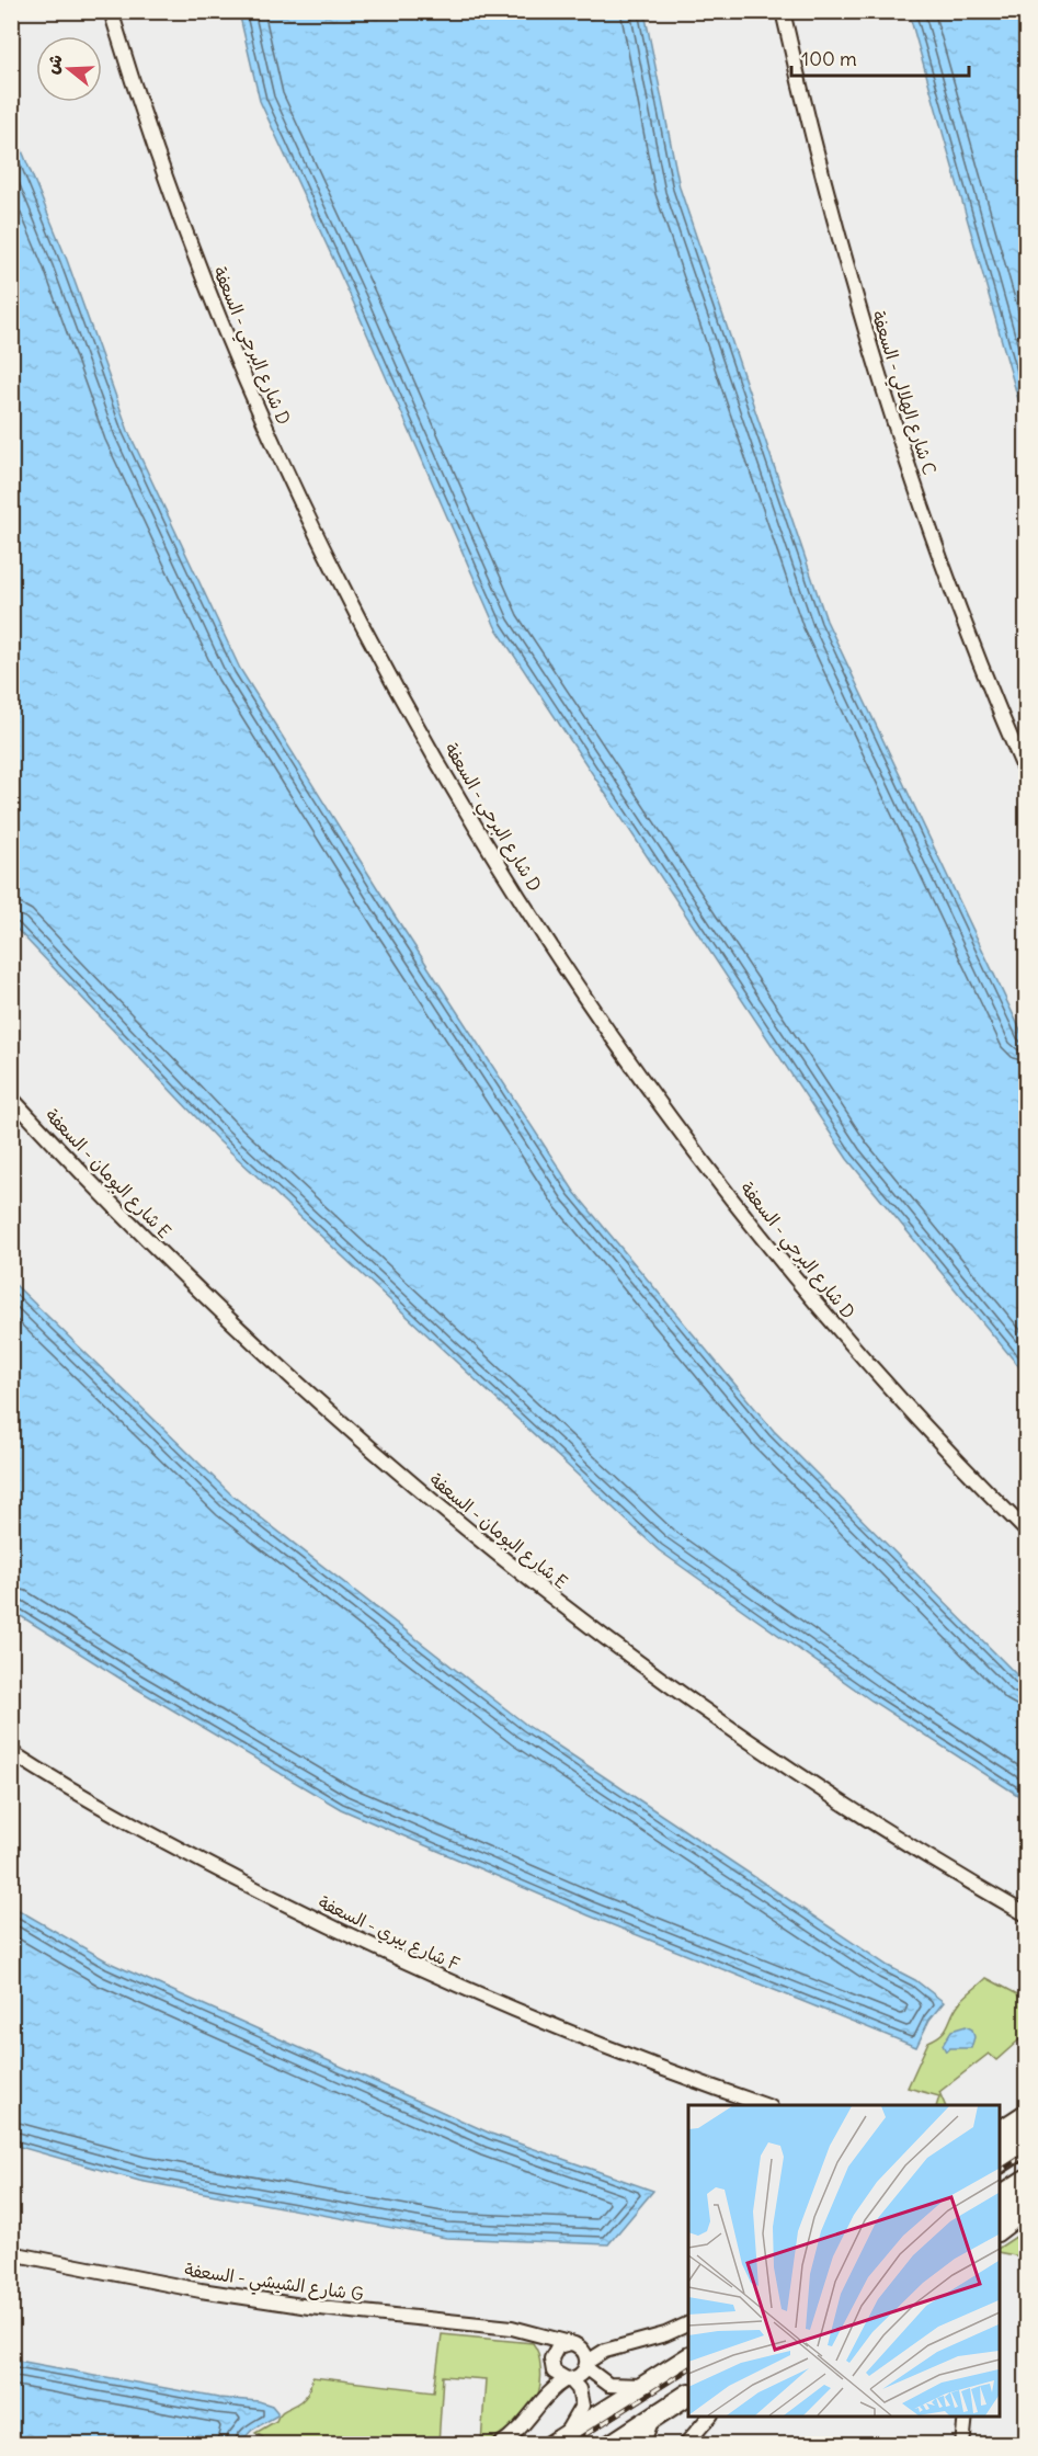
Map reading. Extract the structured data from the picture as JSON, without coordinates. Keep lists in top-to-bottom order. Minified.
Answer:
{"streets":{"street":["شارع البرحي - السعفة D","شارع الهلالي - السعفة C","شارع البومان - السعفة E","شارع يبري - السعفة F","شارع الشيشي - السعفة G"]},"scale_bar":"100 m","north":"left"}
